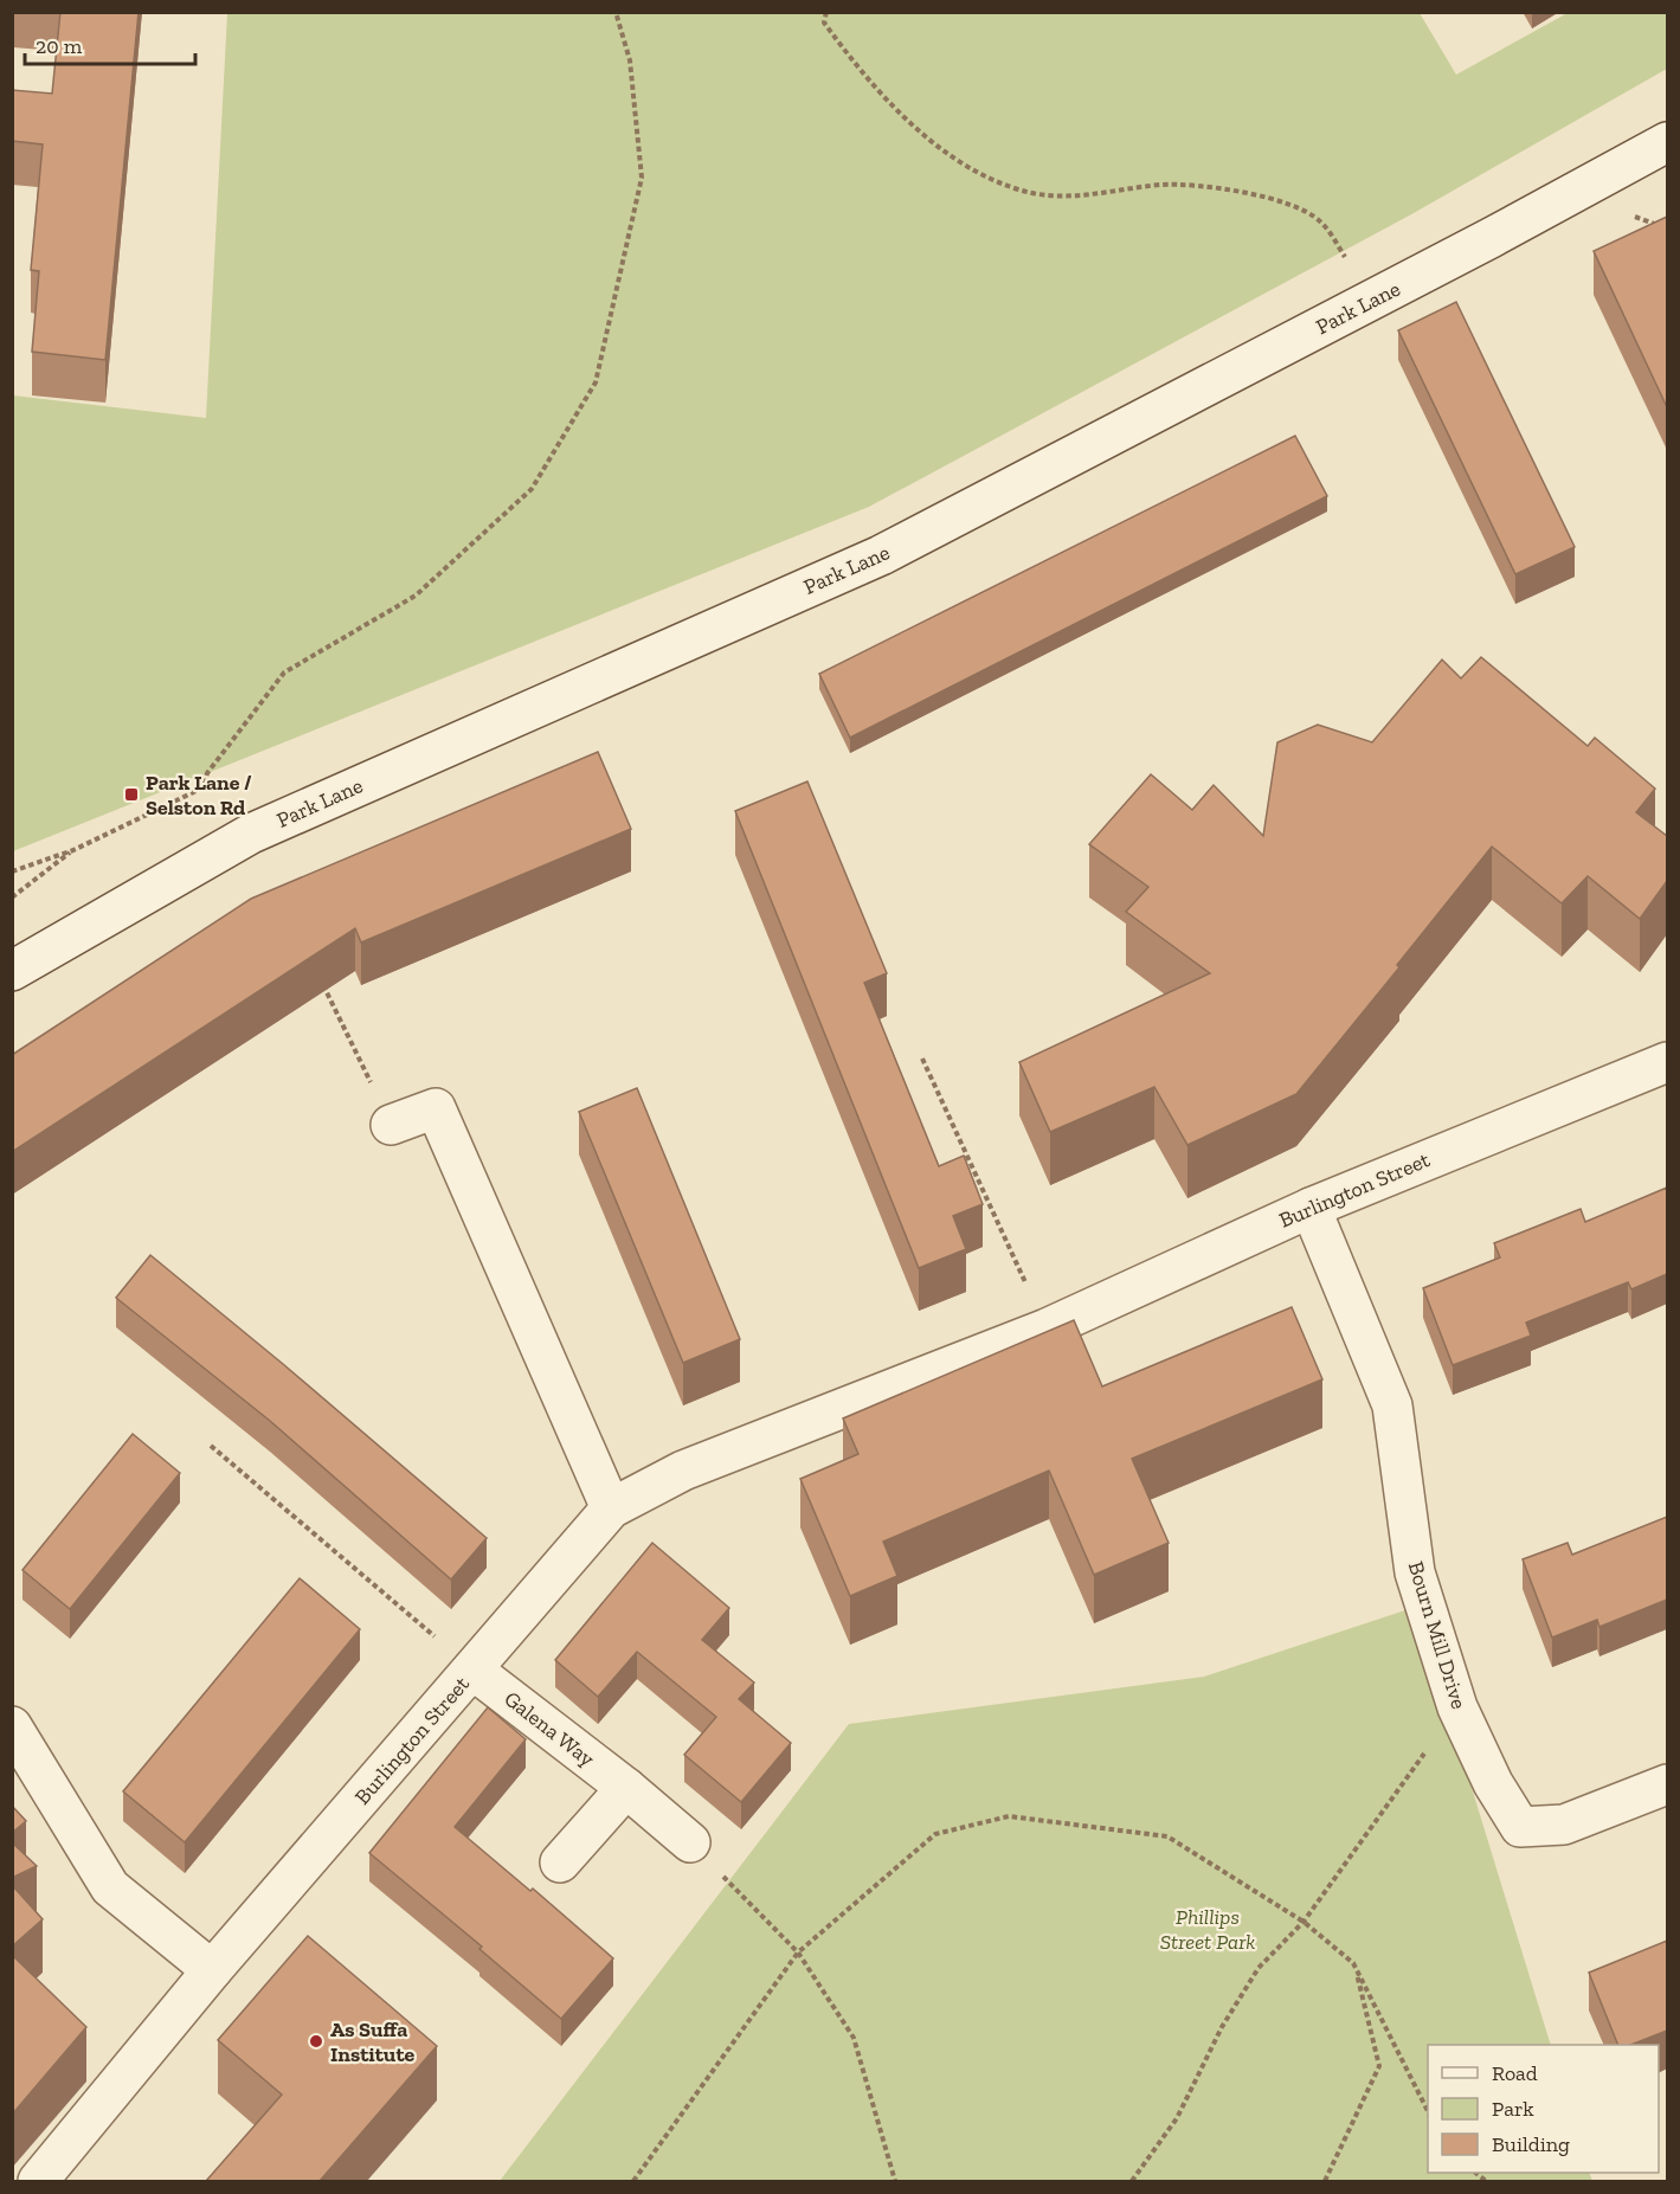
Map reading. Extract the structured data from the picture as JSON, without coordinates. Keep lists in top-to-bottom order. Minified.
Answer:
{"streets":{"street":["Park Lane","Burlington Street","Bourn Mill Drive","Galena Way"]},"crossings":[["Burlington Street","Bourn Mill Drive"],["Burlington Street","Galena Way"]],"parks":["Phillips Street Park"],"places":{"transit":["Park Lane / Selston Rd"],"other":["As Suffa Institute"]},"legend":["Road","Park","Building"],"scale_bar":"20 m"}
